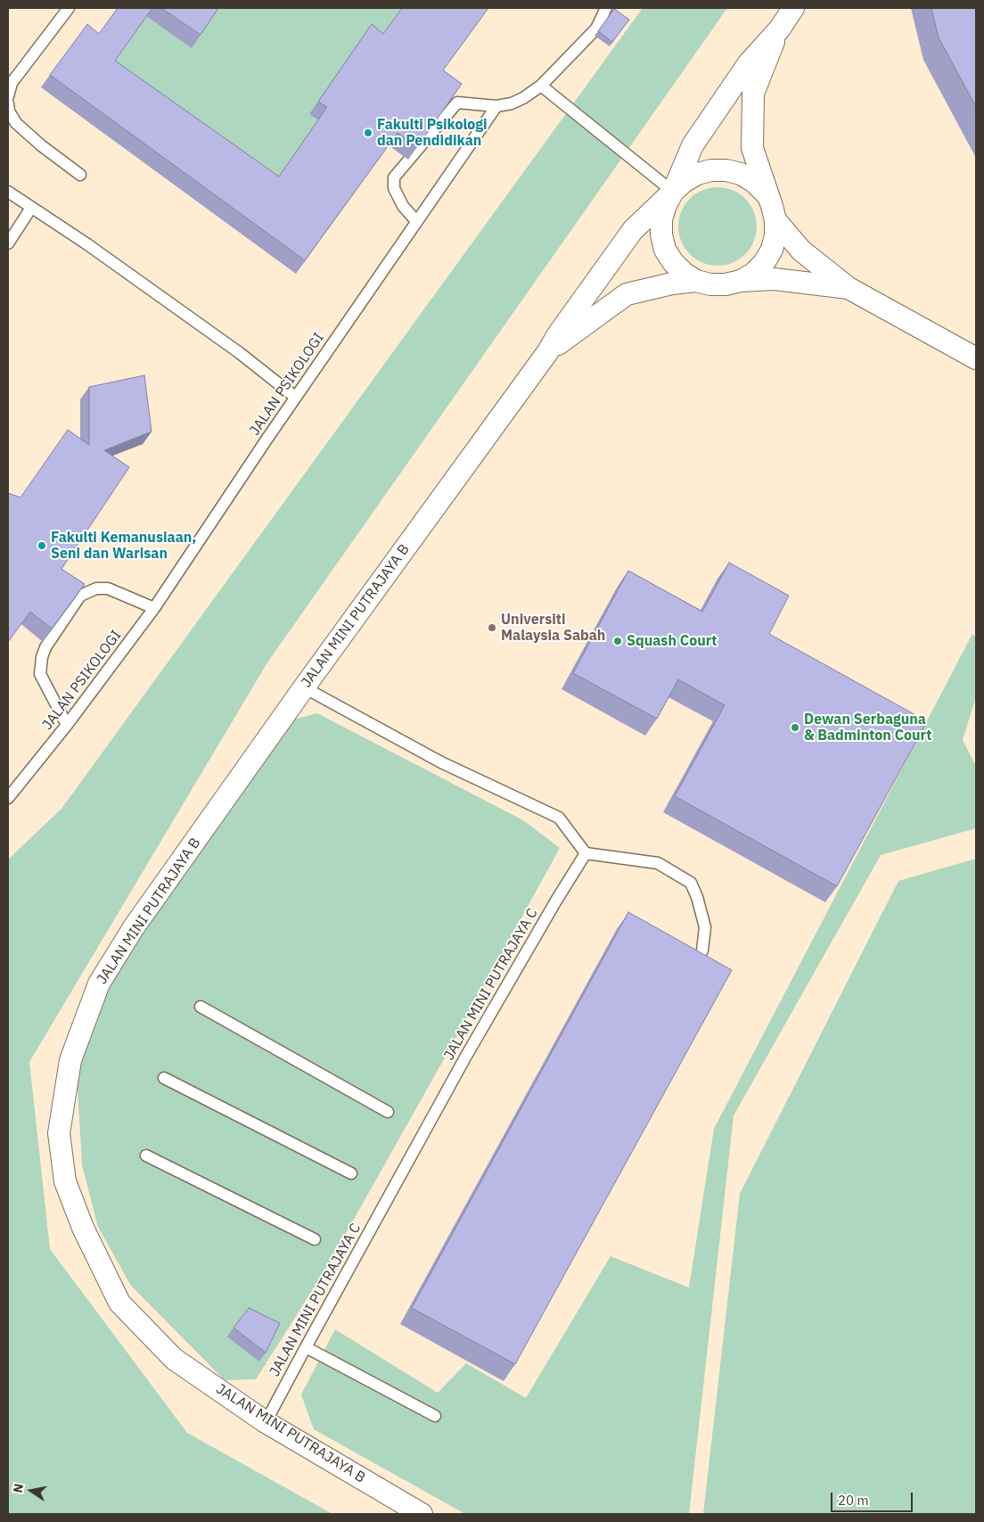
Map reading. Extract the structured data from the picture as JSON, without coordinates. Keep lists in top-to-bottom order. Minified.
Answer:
{"streets":{"street":["JALAN MINI PUTRAJAYA B"],"lane":["JALAN PSIKOLOGI","JALAN MINI PUTRAJAYA C"]},"crossings":[["JALAN MINI PUTRAJAYA B","JALAN MINI PUTRAJAYA C"]],"places":["Fakulti Psikologi dan Pendidikan","Fakulti Kemanusiaan, Seni dan Warisan","Universiti Malaysia Sabah","Squash Court","Dewan Serbaguna & Badminton Court"],"scale_bar":"20 m","north":"left"}
